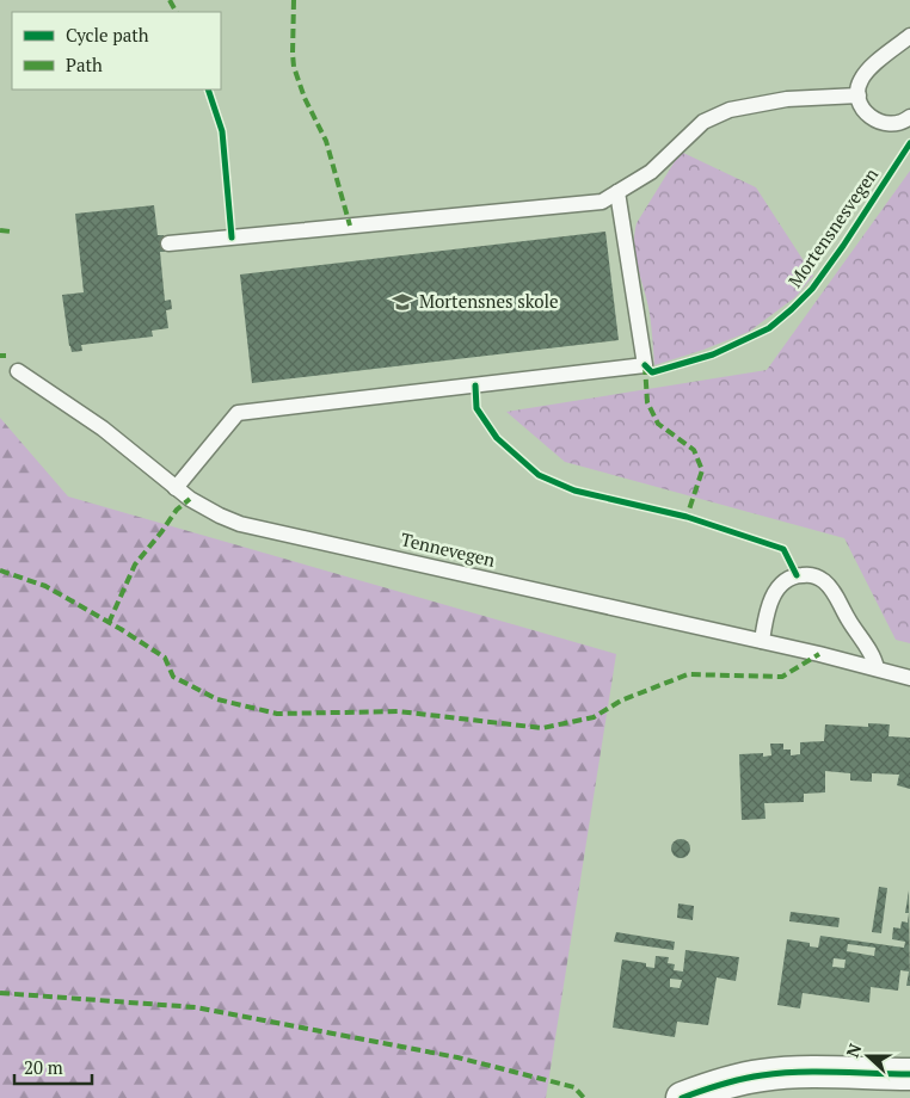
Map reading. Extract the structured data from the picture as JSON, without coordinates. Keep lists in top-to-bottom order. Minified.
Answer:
{"streets":{"lane":["Tennevegen"],"cycle path":["Mortensnesvegen"]},"places":{"school or university":["Mortensnes skole"]},"legend":["Cycle path","Path"],"scale_bar":"20 m","north":"left"}
